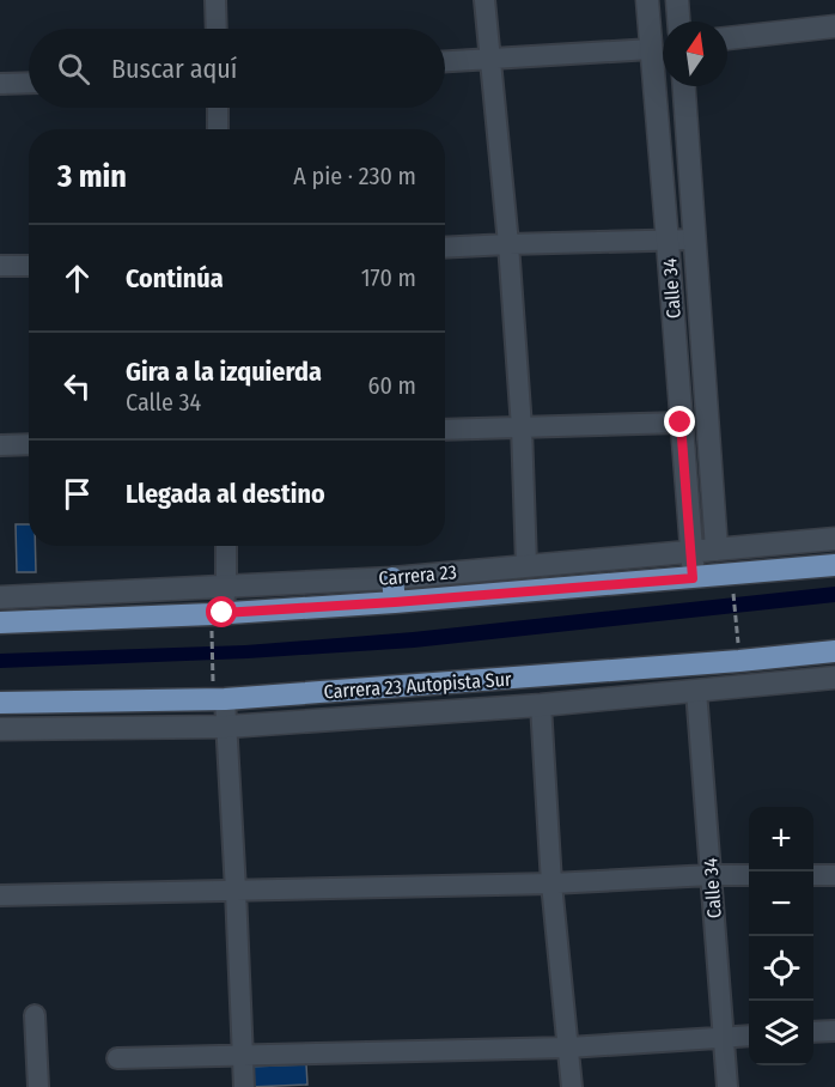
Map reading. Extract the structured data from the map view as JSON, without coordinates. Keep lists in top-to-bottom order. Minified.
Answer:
{"streets":{"main road":["Carrera 23 Autopista Sur"],"street":["Calle 34","Carrera 23"]},"crossings":[["Calle 34","Carrera 23"]],"north":"top","page":{"search":"Buscar aquí","heading":["3 min","A pie · 230 m"],"list":[["Continúa","170 m"],["Gira a la izquierda","Calle 34","60 m"],"Llegada al destino"],"map_buttons":["+","−"]}}
